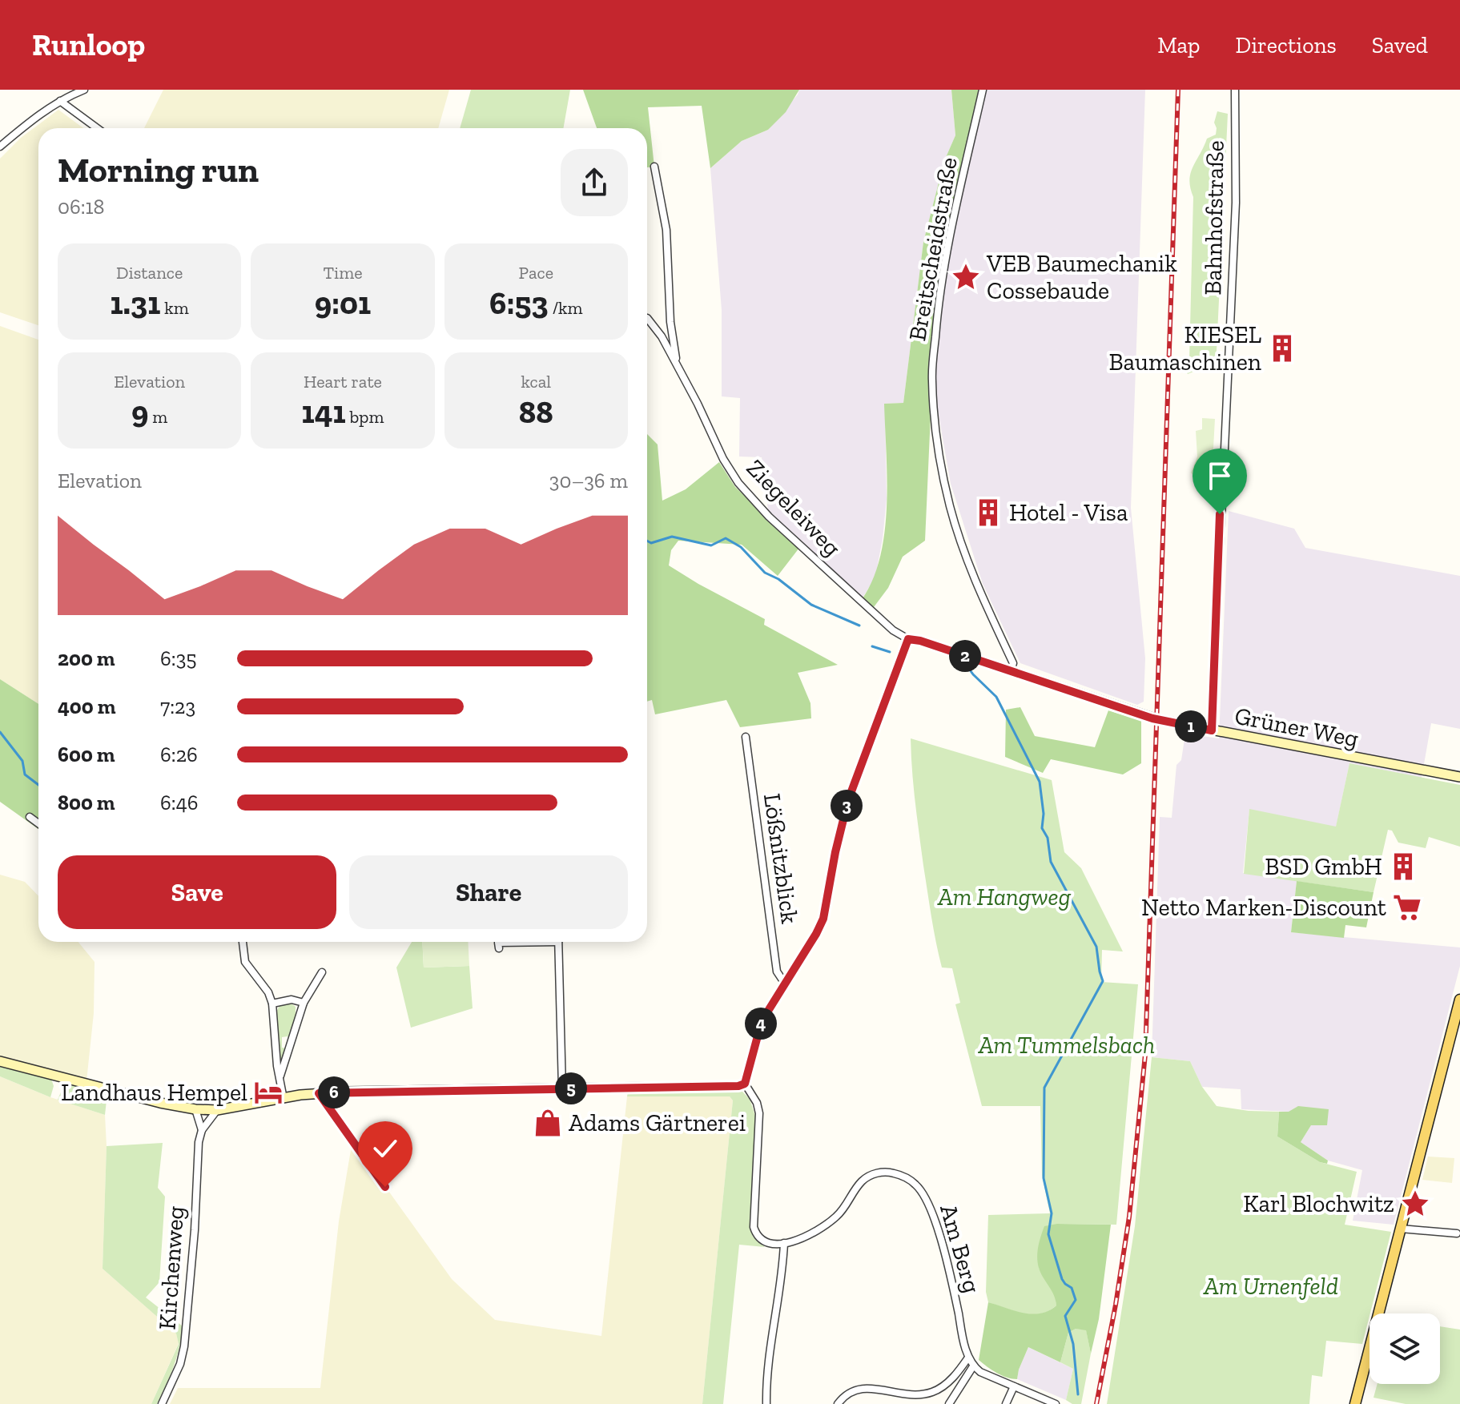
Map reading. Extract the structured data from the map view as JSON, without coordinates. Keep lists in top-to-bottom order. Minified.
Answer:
{"streets":{"street":["Bahnhofstraße","Breitscheidstraße","Ziegeleiweg","Grüner Weg","Lößnitzblick","Am Berg","Kirchenweg"]},"crossings":[["Bahnhofstraße","Grüner Weg"],["Breitscheidstraße","Grüner Weg"],["Ziegeleiweg","Grüner Weg"]],"parks":["Am Hangweg","Am Tummelsbach","Am Urnenfeld"],"places":{"place":["VEB Baumechanik Cossebaude","Karl Blochwitz"],"building":["KIESEL Baumaschinen","Hotel - Visa","BSD GmbH"],"supermarket":["Netto Marken-Discount"],"hotel":["Landhaus Hempel"],"shop":["Adams Gärtnerei"]},"page":{"header":"Runloop","nav":["Map","Directions","Saved"],"heading":["Morning run","06:18"],"stats":[["Distance","1.31 km"],["Time","9:01"],["Pace","6:53 /km"],["Elevation","9 m"],["Heart rate","141 bpm"],["kcal","88"]],"chart":["Elevation","30–36 m"],"list":[{"name":"200 m","note":"6:35"},{"name":"400 m","note":"7:23"},{"name":"600 m","note":"6:26"},{"name":"800 m","note":"6:46"}],"pins":["2","1","3","4","5","6"],"buttons":["Save","Share"]}}
